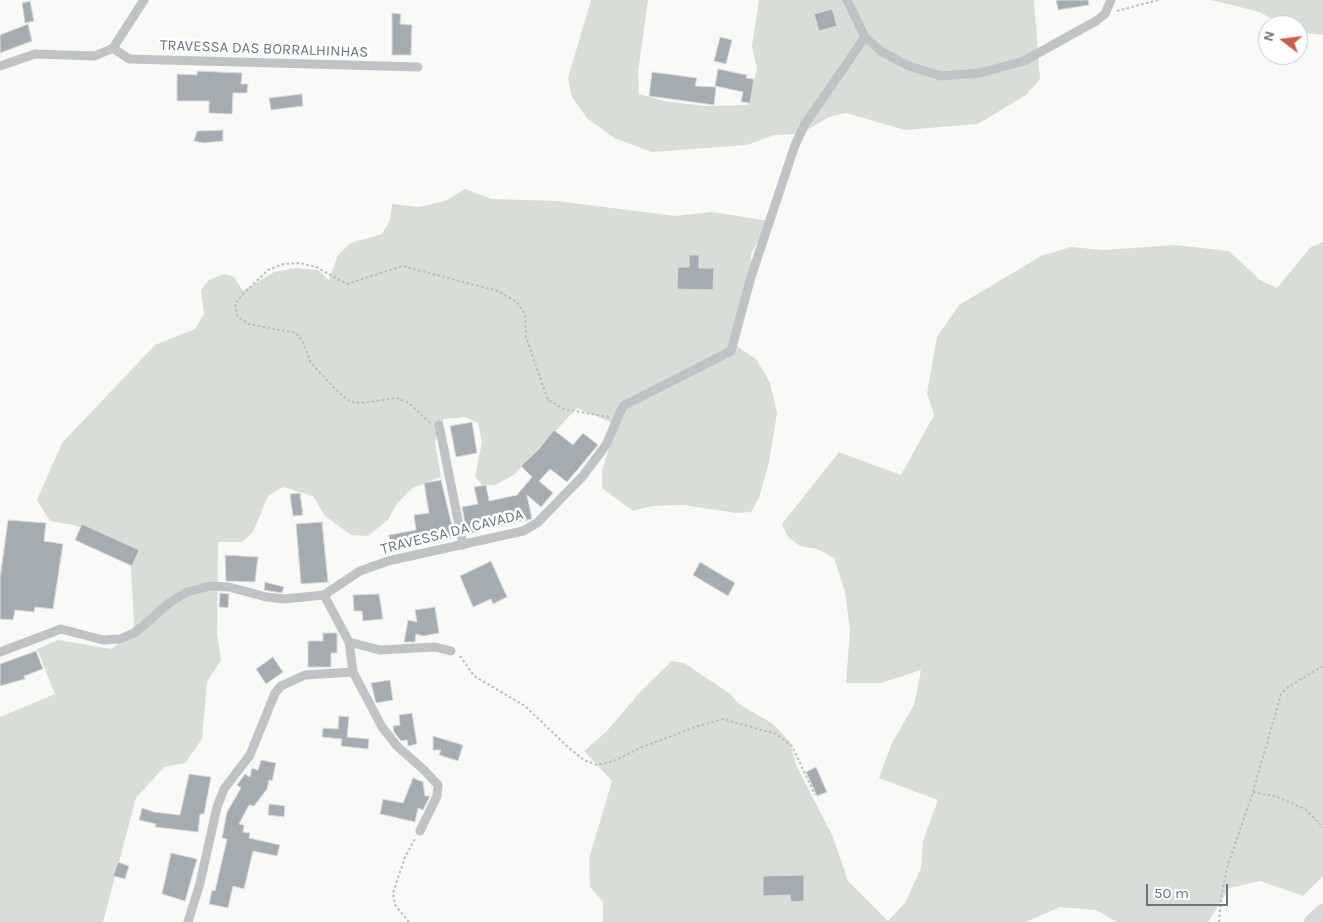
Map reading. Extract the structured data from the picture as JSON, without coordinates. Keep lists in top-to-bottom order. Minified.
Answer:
{"streets":{"street":["TRAVESSA DAS BORRALHINHAS","TRAVESSA DA CAVADA"]},"scale_bar":"50 m","north":"left"}
